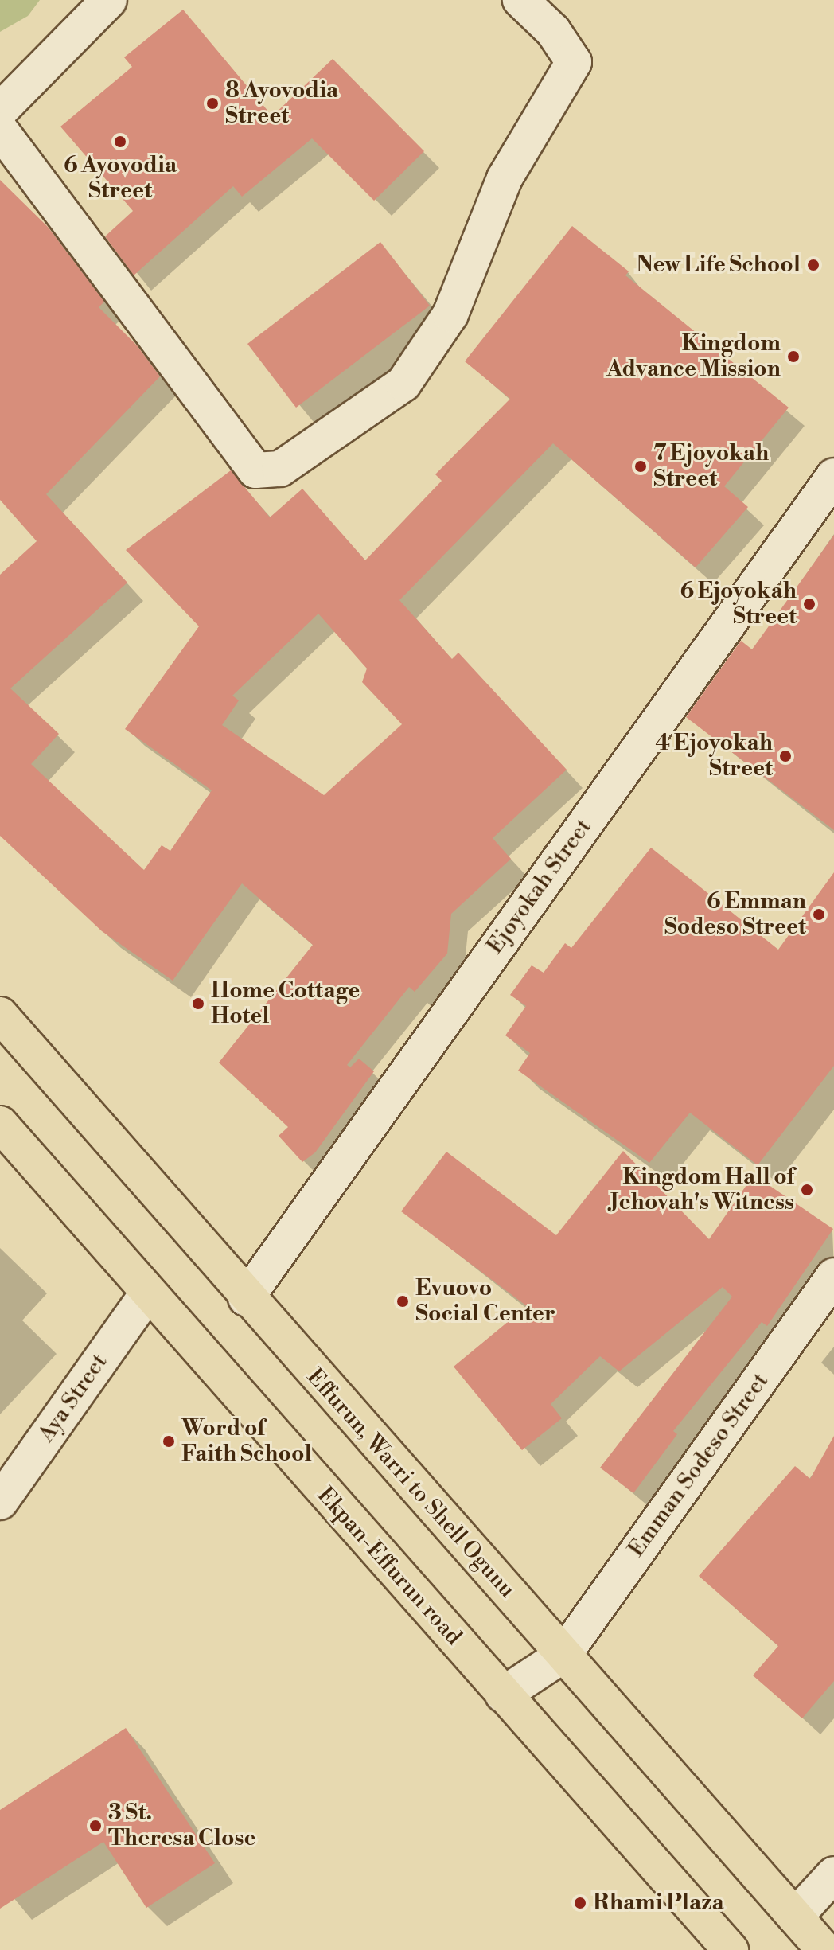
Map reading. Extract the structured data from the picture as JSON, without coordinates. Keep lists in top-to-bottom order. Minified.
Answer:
{"streets":{"main road":["Effurun, Warri to Shell Ogunu","Ekpan-Effurun road"],"street":["Ejoyokah Street","Aya Street","Emman Sodeso Street"]},"crossings":[["Ejoyokah Street","Effurun, Warri to Shell Ogunu"],["Aya Street","Ekpan-Effurun road"],["Emman Sodeso Street","Effurun, Warri to Shell Ogunu"]],"places":["8 Ayovodia Street","6 Ayovodia Street","New Life School","Kingdom Advance Mission","7 Ejoyokah Street","6 Ejoyokah Street","4 Ejoyokah Street","6 Emman Sodeso Street","Home Cottage Hotel","Kingdom Hall of Jehovah's Witness","Evuovo Social Center","Word of Faith School","3 St. Theresa Close","Rhami Plaza"]}
